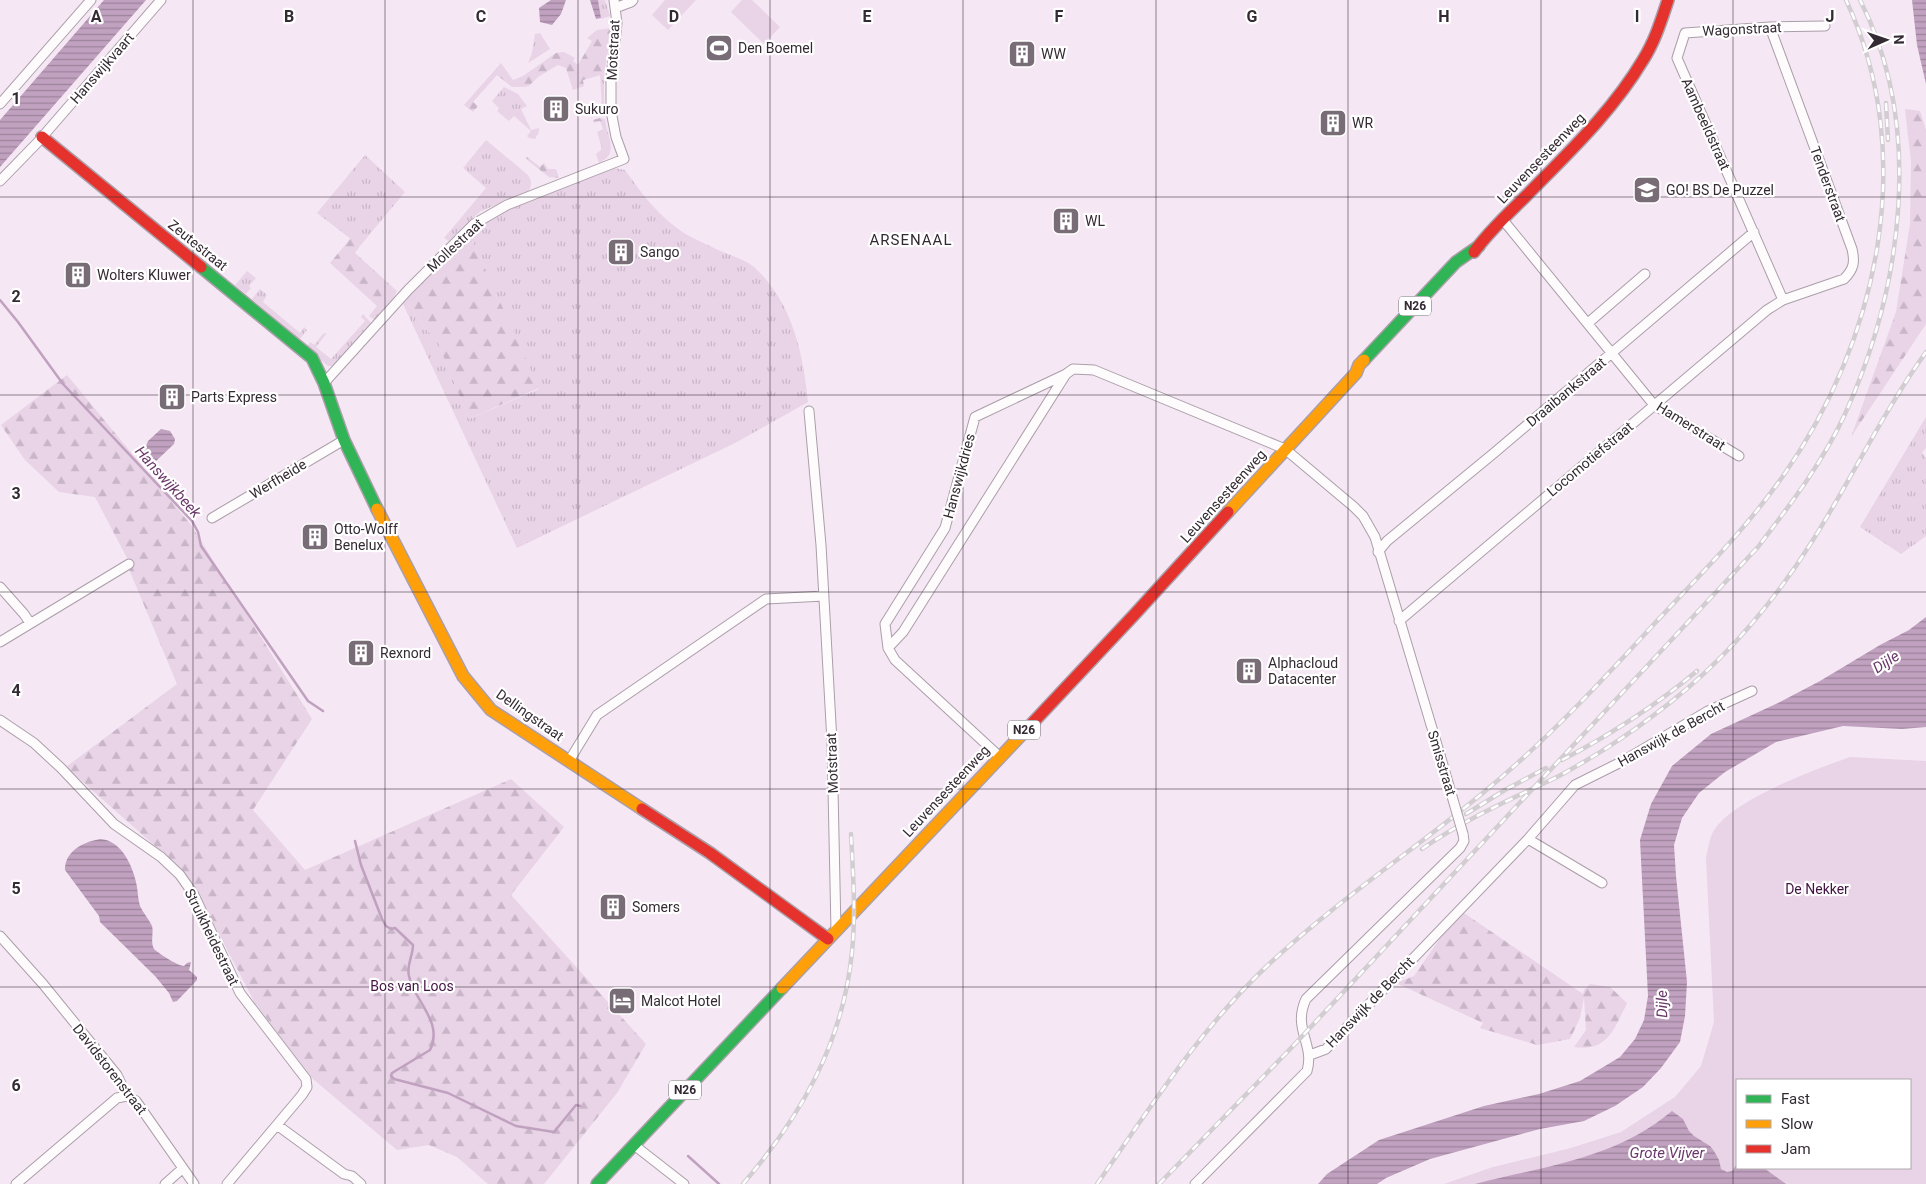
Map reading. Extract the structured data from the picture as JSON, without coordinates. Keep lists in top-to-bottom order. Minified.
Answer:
{"streets":{"main road":["Leuvensesteenweg","Zeutestraat","N26","Dellingstraat"],"street":["Wagonstraat","Motstraat","Hanswijkvaart","Aambeeldstraat","Tenderstraat","Mollestraat","Draaibankstraat","Hamerstraat","Locomotiefstraat","Hanswijkdries","Werfheide","Hanswijk de Bercht","Smisstraat","Struikheidestraat","Davidstorenstraat"]},"crossings":[["Wagonstraat","Aambeeldstraat"],["Wagonstraat","Tenderstraat"],["Motstraat","Leuvensesteenweg"],["Motstraat","Mollestraat"],["Motstraat","Dellingstraat"],["Hanswijkvaart","Zeutestraat"],["Aambeeldstraat","Tenderstraat"],["Aambeeldstraat","Draaibankstraat"],["Aambeeldstraat","Locomotiefstraat"],["Leuvensesteenweg","Hamerstraat"],["Leuvensesteenweg","Hanswijkdries"],["Leuvensesteenweg","Dellingstraat"],["Leuvensesteenweg","Smisstraat"],["Tenderstraat","Locomotiefstraat"],["Zeutestraat","Mollestraat"],["Zeutestraat","Dellingstraat"],["Mollestraat","Dellingstraat"],["Draaibankstraat","Hamerstraat"],["Draaibankstraat","Smisstraat"],["Hamerstraat","Locomotiefstraat"],["Locomotiefstraat","Smisstraat"],["Hanswijkdries","Smisstraat"],["Werfheide","Dellingstraat"],["Hanswijk de Bercht","Smisstraat"]],"districts":["ARSENAAL"],"water":["Hanswijkbeek","Dijle","Grote Vijver"],"parks":["De Nekker","Bos van Loos"],"places":{"sports":["Den Boemel"],"building":["WW","Sukuro","WR","WL","Sango","Wolters Kluwer","Parts Express","Otto-Wolff Benelux","Rexnord","Alphacloud Datacenter","Somers"],"school or university":["GO! BS De Puzzel"],"hotel":["Malcot Hotel"]},"legend":["Fast","Slow","Jam"],"north":"right","grid":{"columns":["A","B","C","D","E","F","G","H","I","J"],"rows":["1","2","3","4","5","6"]}}
